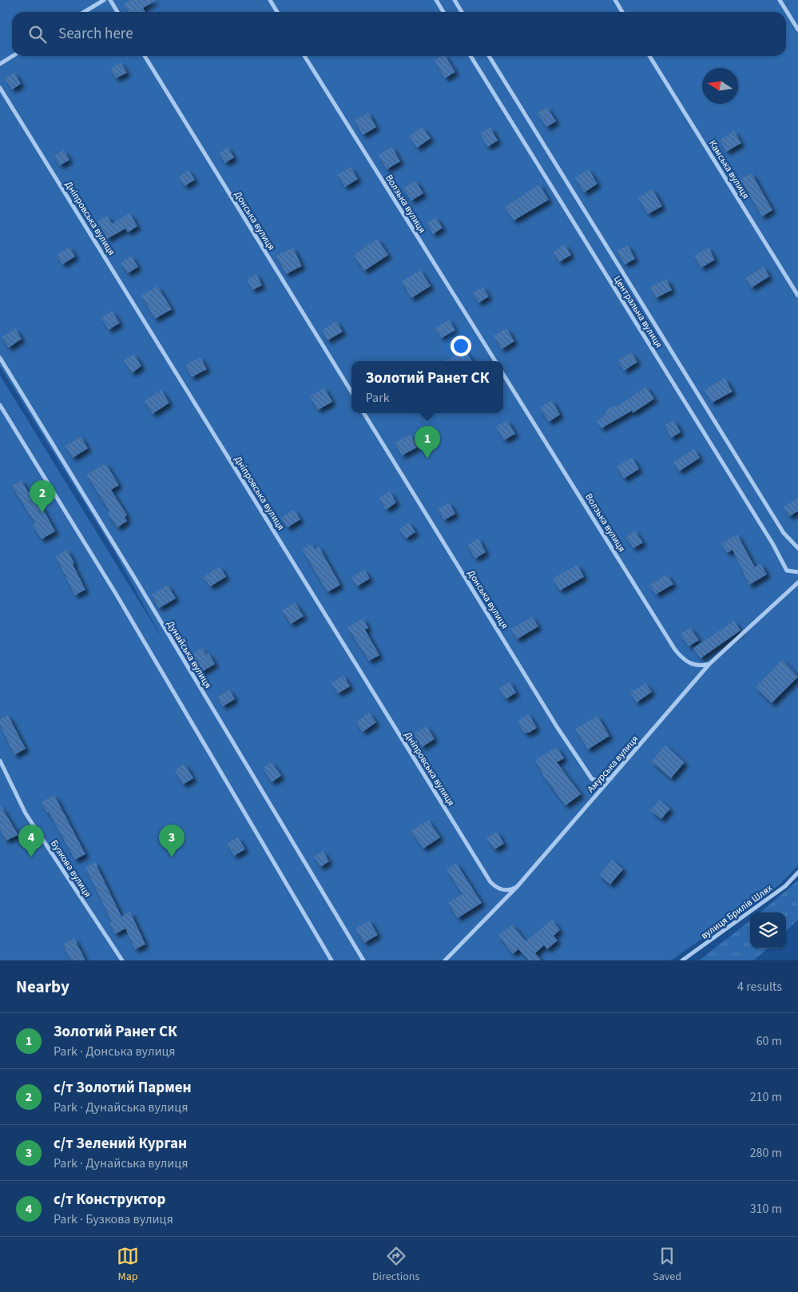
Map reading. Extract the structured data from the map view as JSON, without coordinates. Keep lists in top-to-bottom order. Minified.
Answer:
{"streets":{"street":["Камська вулиця","Волзька вулиця","Дніпровська вулиця","Донська вулиця","Центральна вулиця","Дунайська вулиця","Амурська вулиця","Бузкова вулиця","вулиця Брилів Шлях"]},"crossings":[["Волзька вулиця","Амурська вулиця"],["Дніпровська вулиця","Амурська вулиця"],["Донська вулиця","Амурська вулиця"]],"north":"left","page":{"search":"Search here","popup":["Золотий Ранет СК","Park"],"pins":["1","2","3","4"],"heading":["Nearby","4 results"],"list":[{"mark":"1","name":"Золотий Ранет СК","note":"Park · Донська вулиця","value":"60 m"},{"mark":"2","name":"с/т Золотий Пармен","note":"Park · Дунайська вулиця","value":"210 m"},{"mark":"3","name":"с/т Зелений Курган","note":"Park · Дунайська вулиця","value":"280 m"},{"mark":"4","name":"с/т Конструктор","note":"Park · Бузкова вулиця","value":"310 m"}],"nav":["Map","Directions","Saved"]}}
